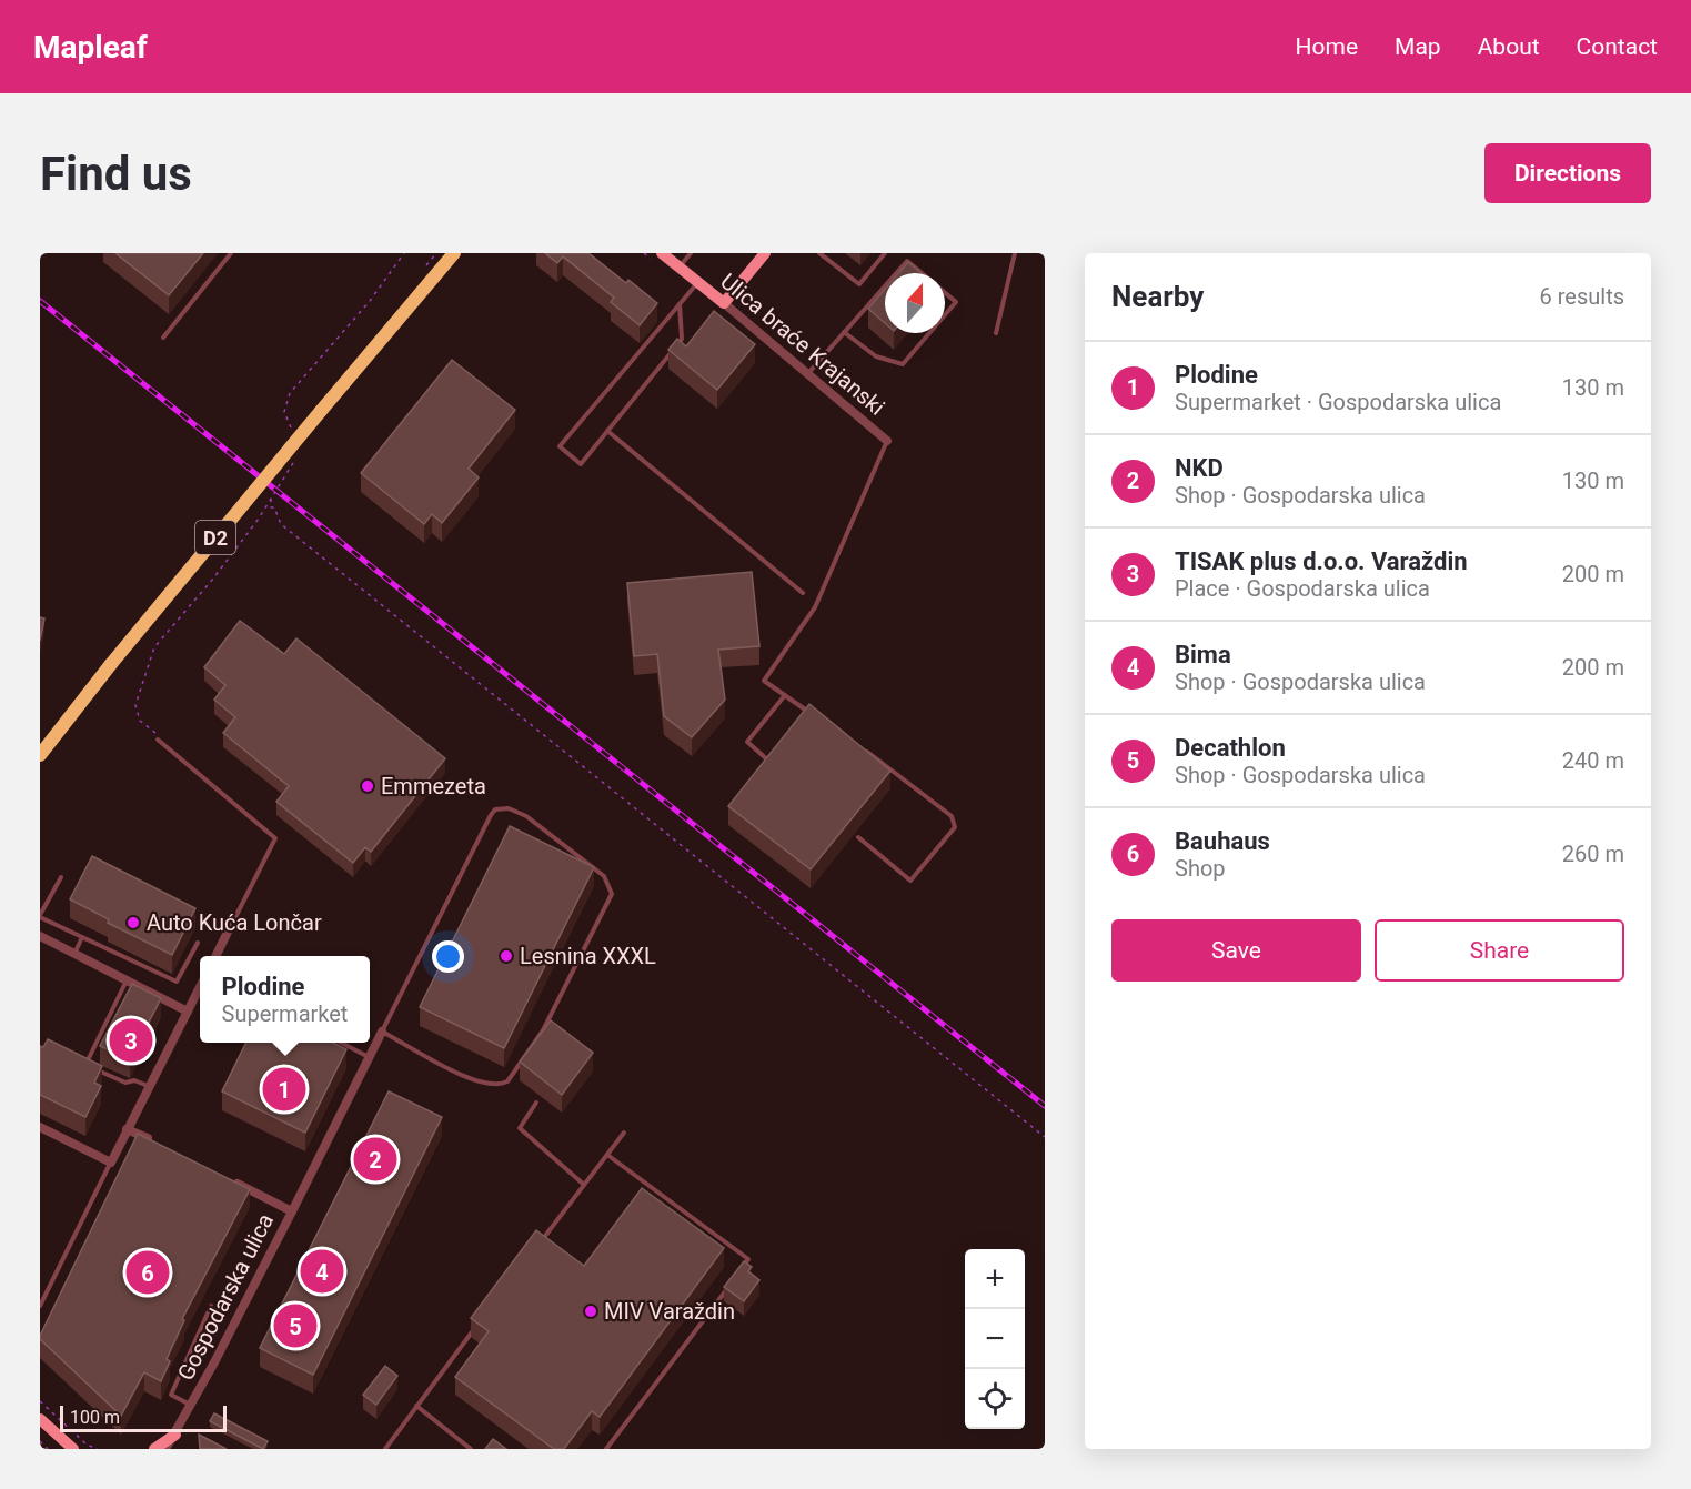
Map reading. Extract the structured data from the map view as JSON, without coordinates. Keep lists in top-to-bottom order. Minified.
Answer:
{"streets":{"main road":["Ulica braće Krajanski","D2"],"street":["Gospodarska ulica"]},"places":["Emmezeta","Auto Kuća Lončar","Lesnina XXXL","MIV Varaždin"],"scale_bar":"100 m","north":"top","page":{"header":"Mapleaf","nav":["Home","Map","About","Contact"],"buttons":["Directions",["Save","Share"]],"title":"Find us","heading":["Nearby","6 results"],"list":[{"mark":"1","name":"Plodine","note":"Supermarket · Gospodarska ulica","value":"130 m"},{"mark":"2","name":"NKD","note":"Shop · Gospodarska ulica","value":"130 m"},{"mark":"3","name":"TISAK plus d.o.o. Varaždin","note":"Place · Gospodarska ulica","value":"200 m"},{"mark":"4","name":"Bima","note":"Shop · Gospodarska ulica","value":"200 m"},{"mark":"5","name":"Decathlon","note":"Shop · Gospodarska ulica","value":"240 m"},{"mark":"6","name":"Bauhaus","note":"Shop","value":"260 m"}],"popup":["Plodine","Supermarket"],"pins":["3","1","2","4","6","5"],"map_buttons":["+","−"],"scale":"100 m"}}
